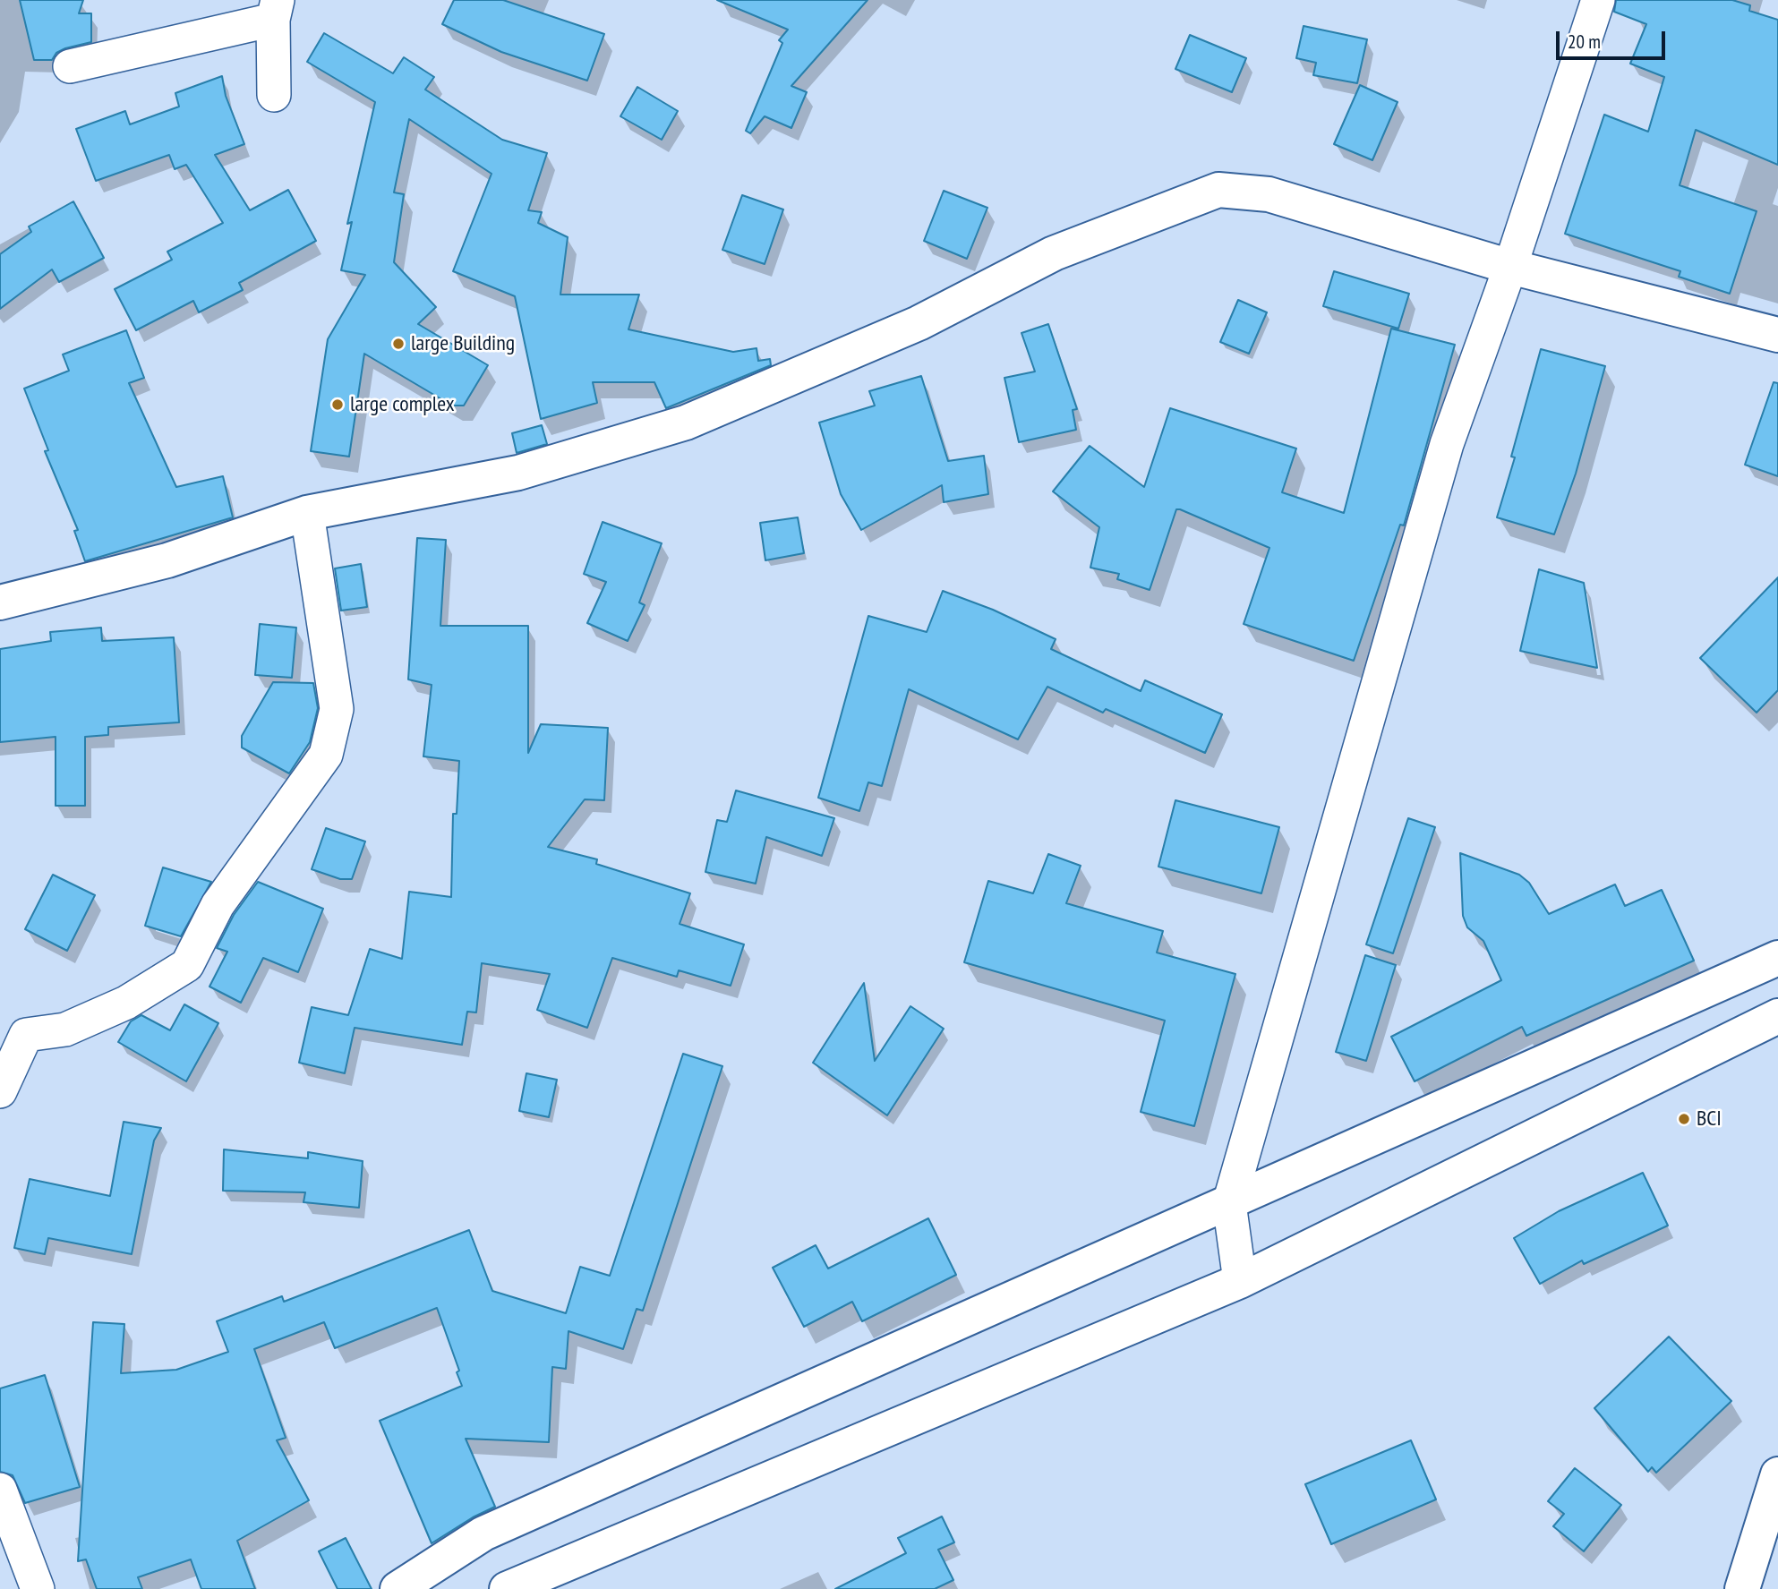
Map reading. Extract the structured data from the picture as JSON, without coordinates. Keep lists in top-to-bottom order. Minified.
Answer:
{"places":["large Building","large complex","BCI"],"scale_bar":"20 m"}
